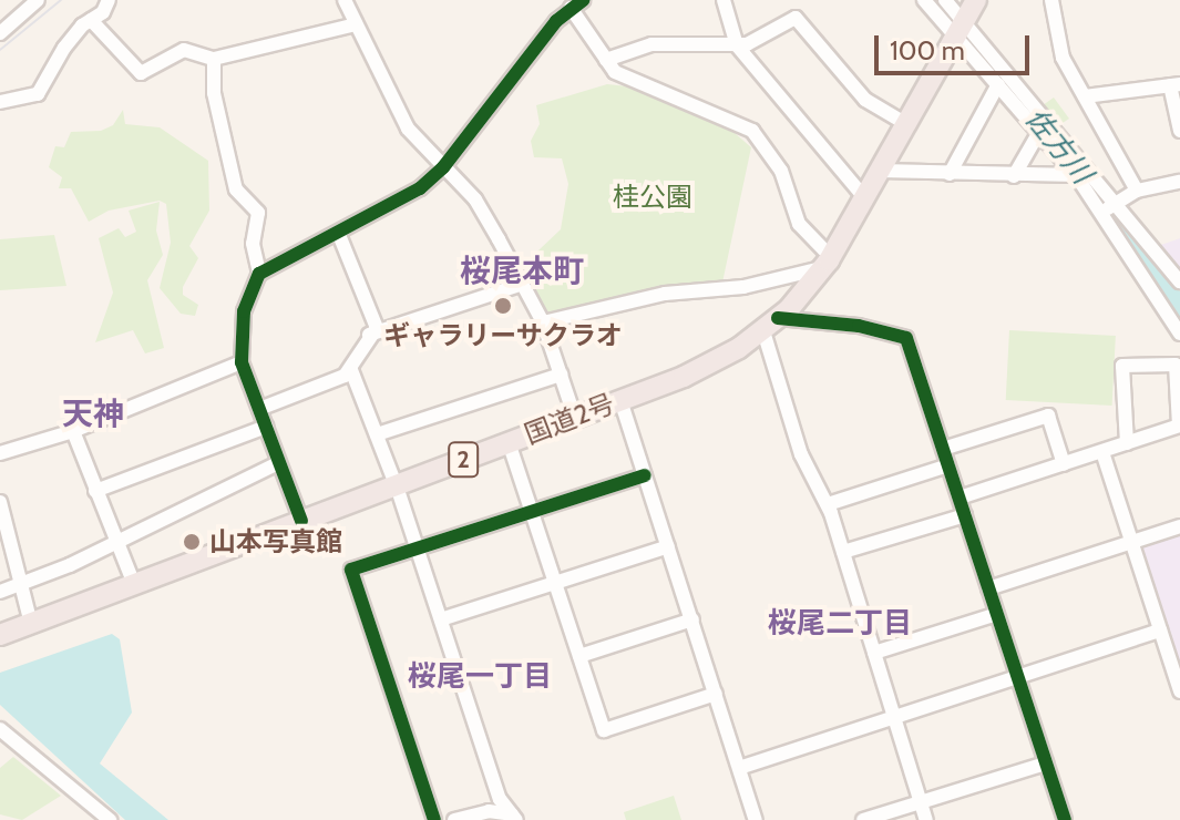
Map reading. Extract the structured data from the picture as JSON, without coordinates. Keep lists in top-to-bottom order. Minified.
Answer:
{"streets":{"highway":["国道2号","2"]},"districts":["桜尾本町","天神","桜尾二丁目","桜尾一丁目"],"water":["佐方川"],"parks":["桂公園"],"places":["ギャラリーサクラオ","山本写真館"],"scale_bar":"100 m"}
